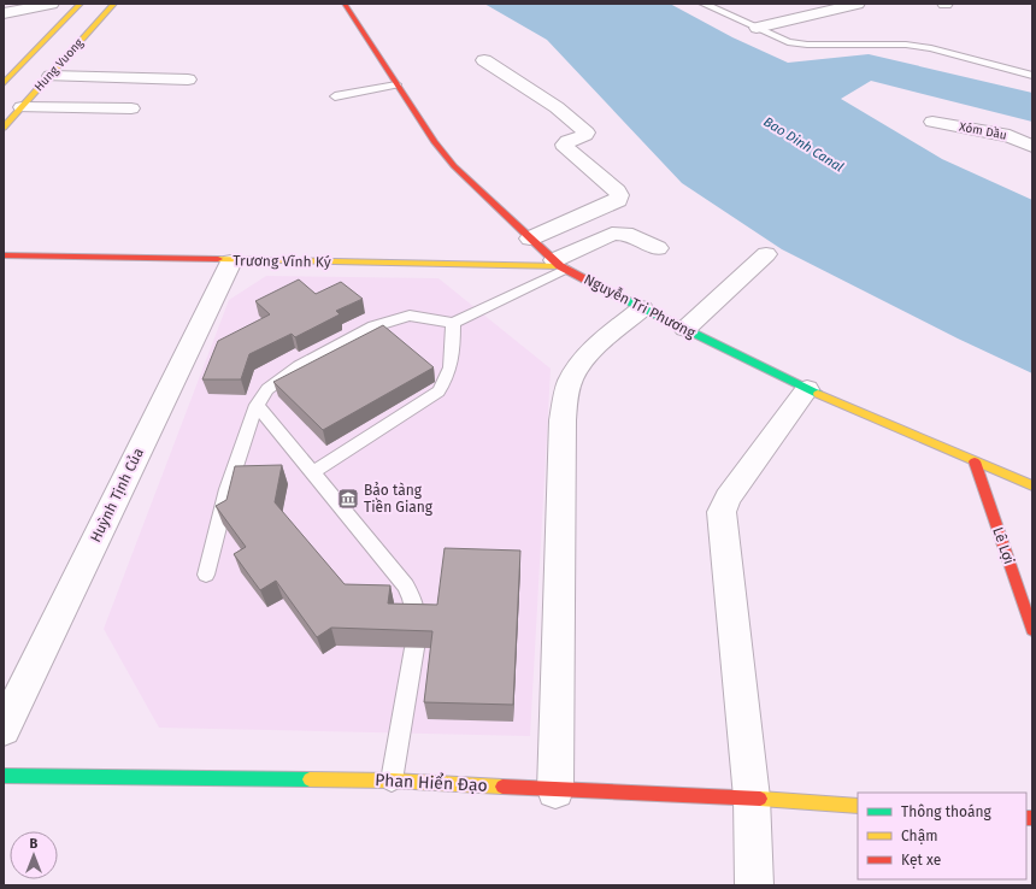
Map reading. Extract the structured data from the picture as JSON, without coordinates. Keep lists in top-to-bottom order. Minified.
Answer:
{"streets":{"street":["Hung Vuong","Xóm Dầu","Trương Vĩnh Ký","Nguyễn Tri Phương","Huỳnh Tịnh Của","Lê Lợi","Phan Hiển Đạo"]},"crossings":[["Trương Vĩnh Ký","Nguyễn Tri Phương"],["Trương Vĩnh Ký","Huỳnh Tịnh Của"],["Nguyễn Tri Phương","Lê Lợi"]],"water":["Bao Dinh Canal"],"places":{"museum":["Bảo tàng Tiền Giang"]},"legend":["Thông thoáng","Chậm","Kẹt xe"],"north":"top"}
